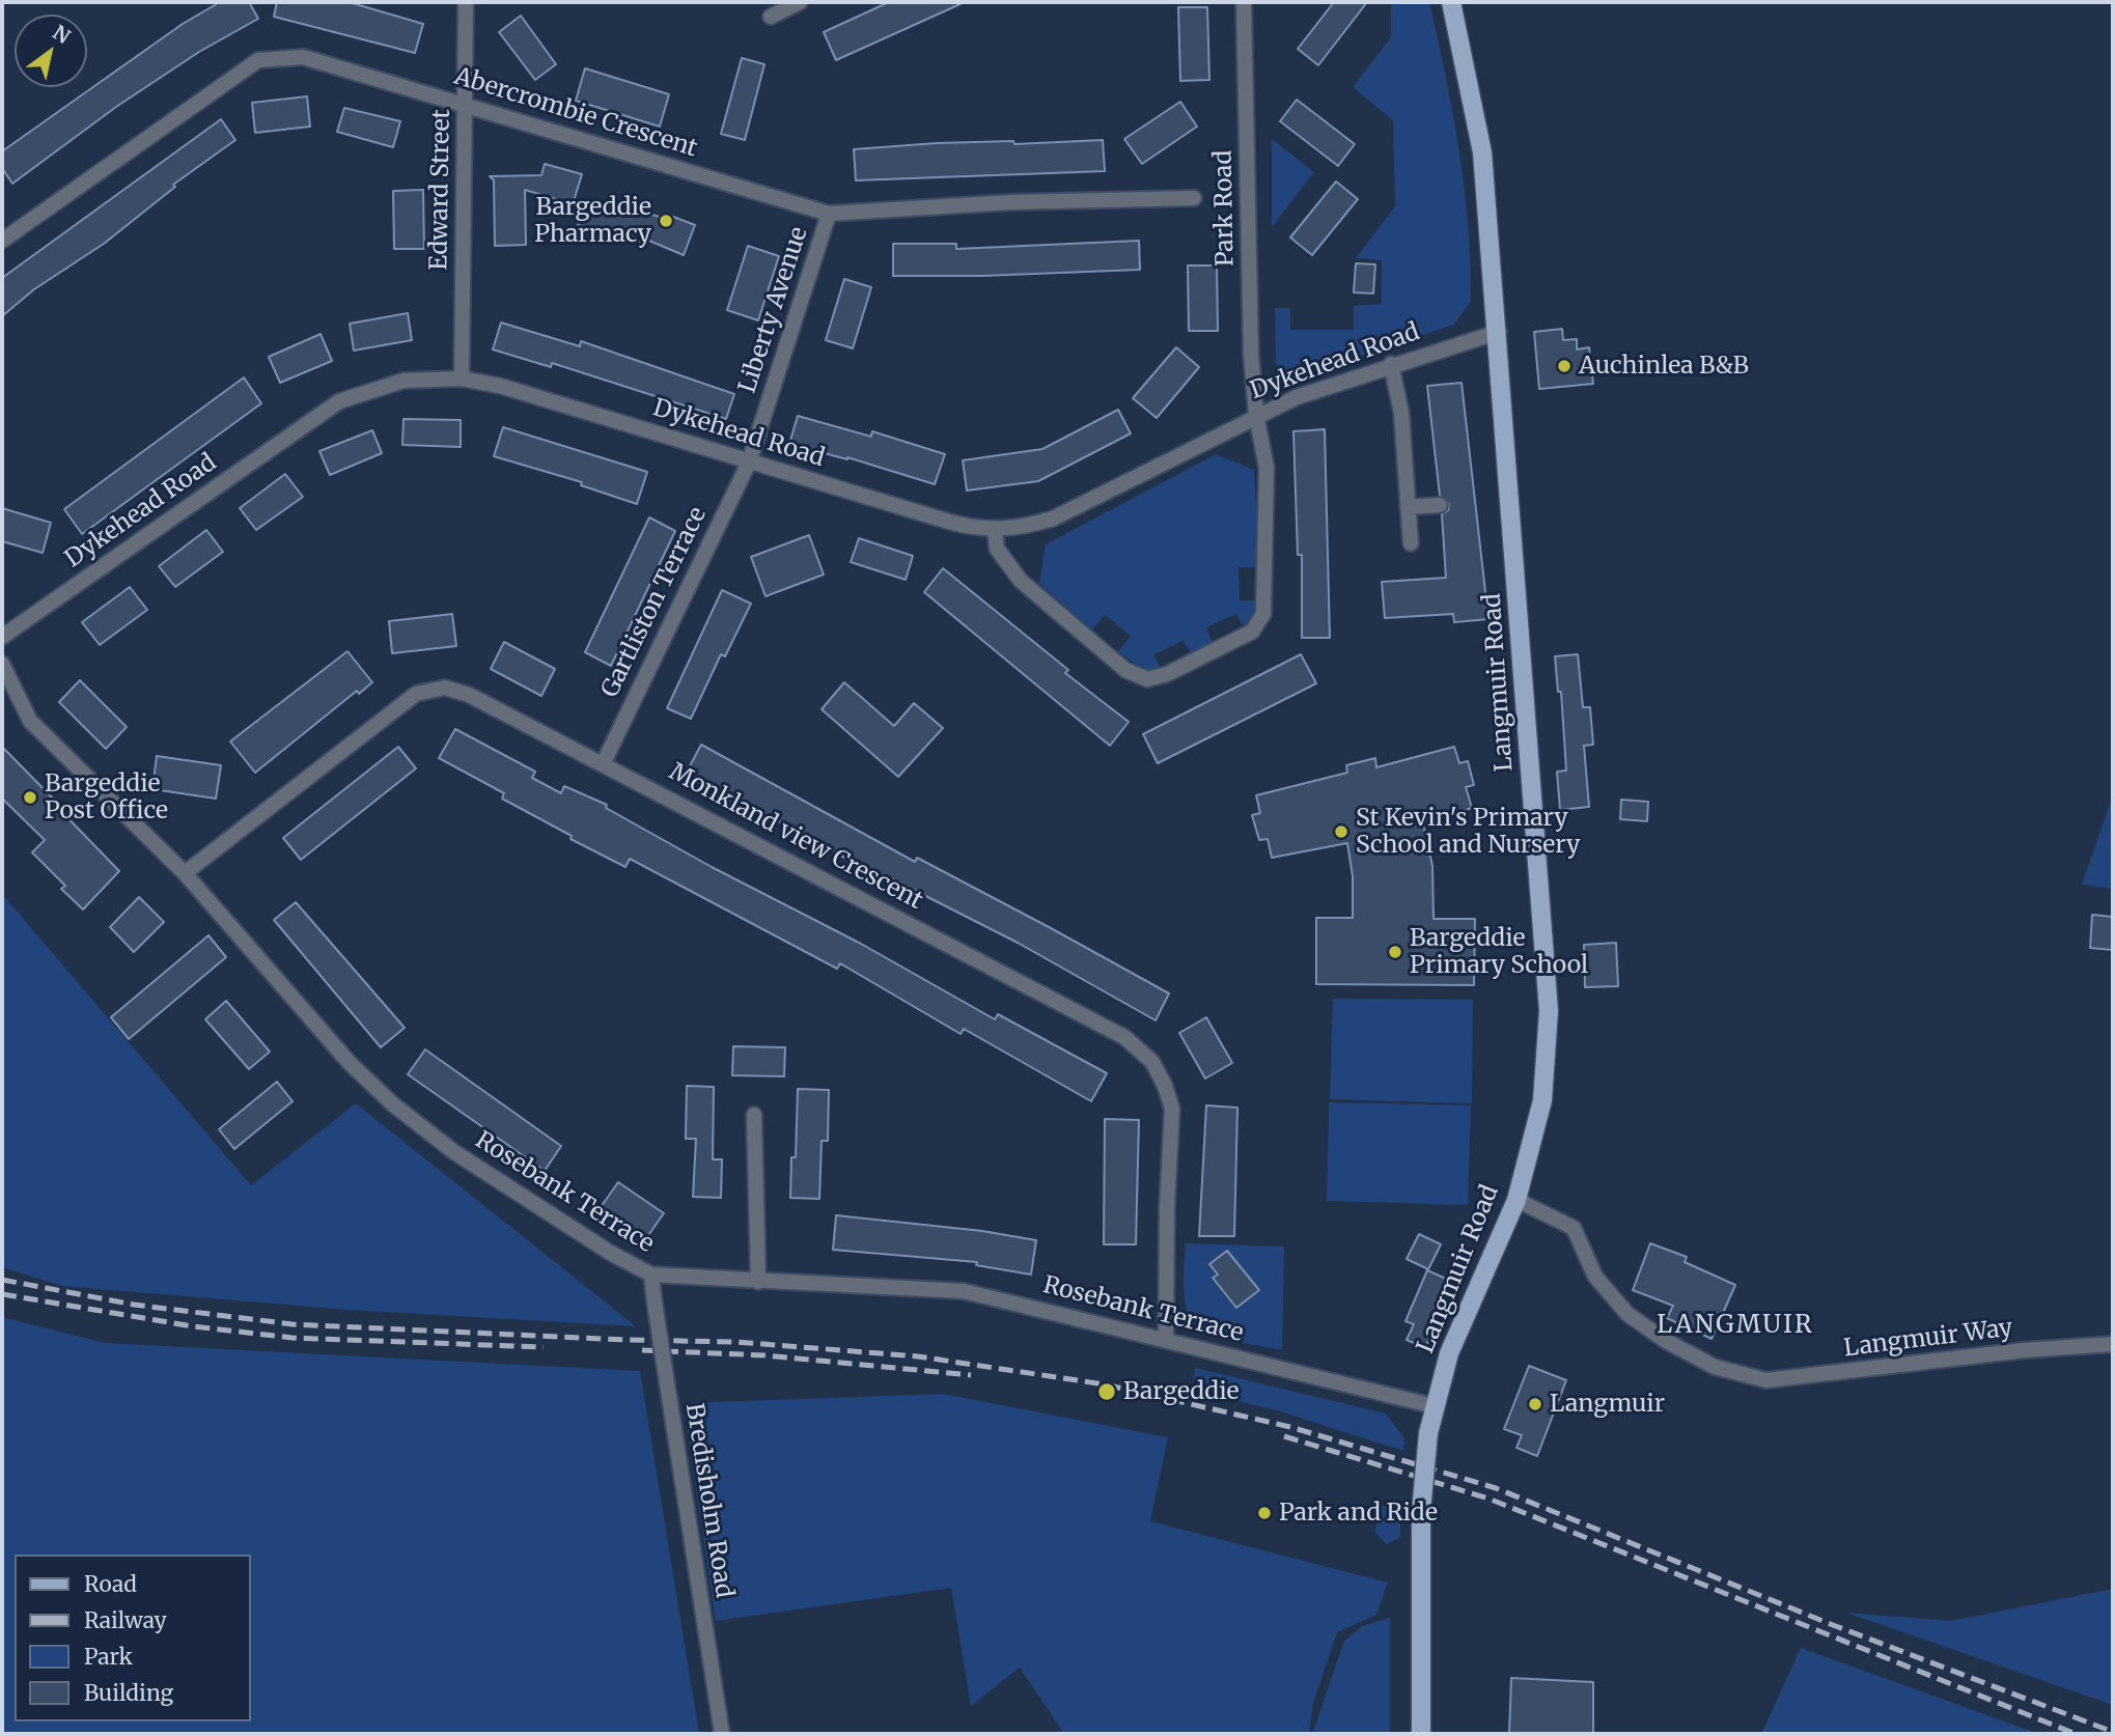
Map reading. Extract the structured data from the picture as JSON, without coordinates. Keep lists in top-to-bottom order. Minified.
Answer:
{"streets":{"main road":["Langmuir Road"],"street":["Abercrombie Crescent","Edward Street","Park Road","Liberty Avenue","Dykehead Road","Gartliston Terrace","Monkland view Crescent","Rosebank Terrace","Langmuir Way","Bredisholm Road"]},"crossings":[["Abercrombie Crescent","Edward Street"],["Abercrombie Crescent","Liberty Avenue"],["Edward Street","Dykehead Road"],["Park Road","Dykehead Road"],["Liberty Avenue","Dykehead Road"],["Liberty Avenue","Gartliston Terrace"],["Dykehead Road","Gartliston Terrace"],["Dykehead Road","Langmuir Road"],["Gartliston Terrace","Monkland view Crescent"],["Langmuir Road","Rosebank Terrace"],["Langmuir Road","Langmuir Way"],["Monkland view Crescent","Rosebank Terrace"],["Rosebank Terrace","Bredisholm Road"]],"districts":["LANGMUIR"],"places":["Bargeddie Pharmacy","Auchinlea B&B","Bargeddie Post Office","St Kevin's Primary School and Nursery","Bargeddie Primary School","Bargeddie","Langmuir","Park and Ride"],"legend":["Road","Railway","Park","Building"],"north":"top right"}
